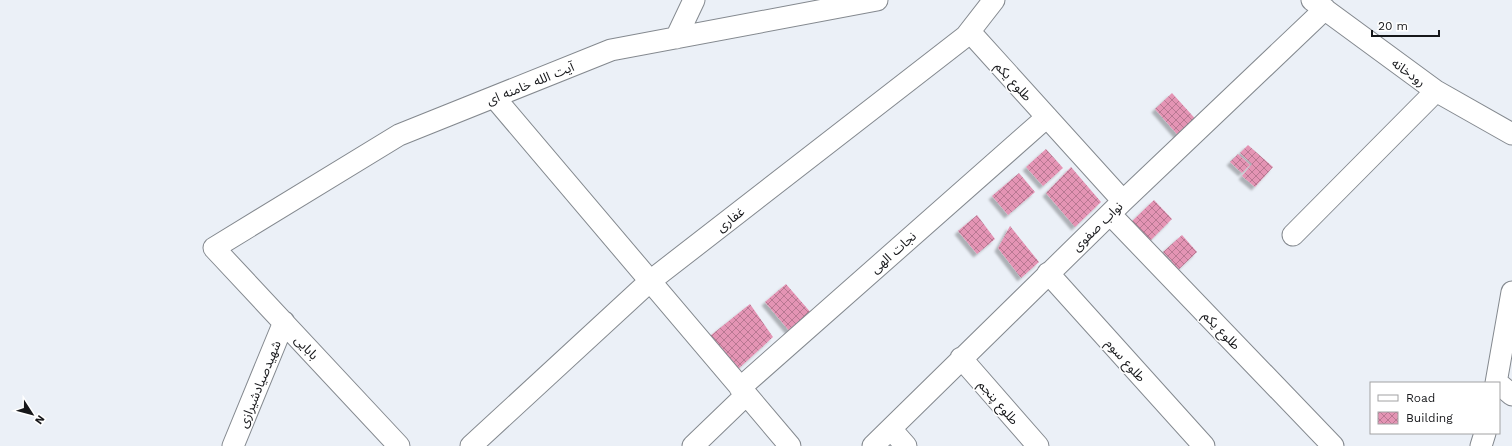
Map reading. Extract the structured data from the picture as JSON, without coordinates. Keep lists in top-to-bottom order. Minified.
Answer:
{"streets":{"street":["رودخانه","طلوع یکم","آیت الله خامنه ای","غفاری","نواب صفوی","نجات الهی","بابایی","طلوع سوم","شهیدصیادشیرازی","طلوع پنجم"]},"crossings":[["رودخانه","نواب صفوی"],["طلوع یکم","غفاری"],["طلوع یکم","نواب صفوی"],["طلوع یکم","نجات الهی"],["آیت الله خامنه ای","بابایی"],["نواب صفوی","طلوع سوم"],["نواب صفوی","طلوع پنجم"],["بابایی","شهیدصیادشیرازی"]],"legend":["Road","Building"],"scale_bar":"20 m","north":"bottom right"}
